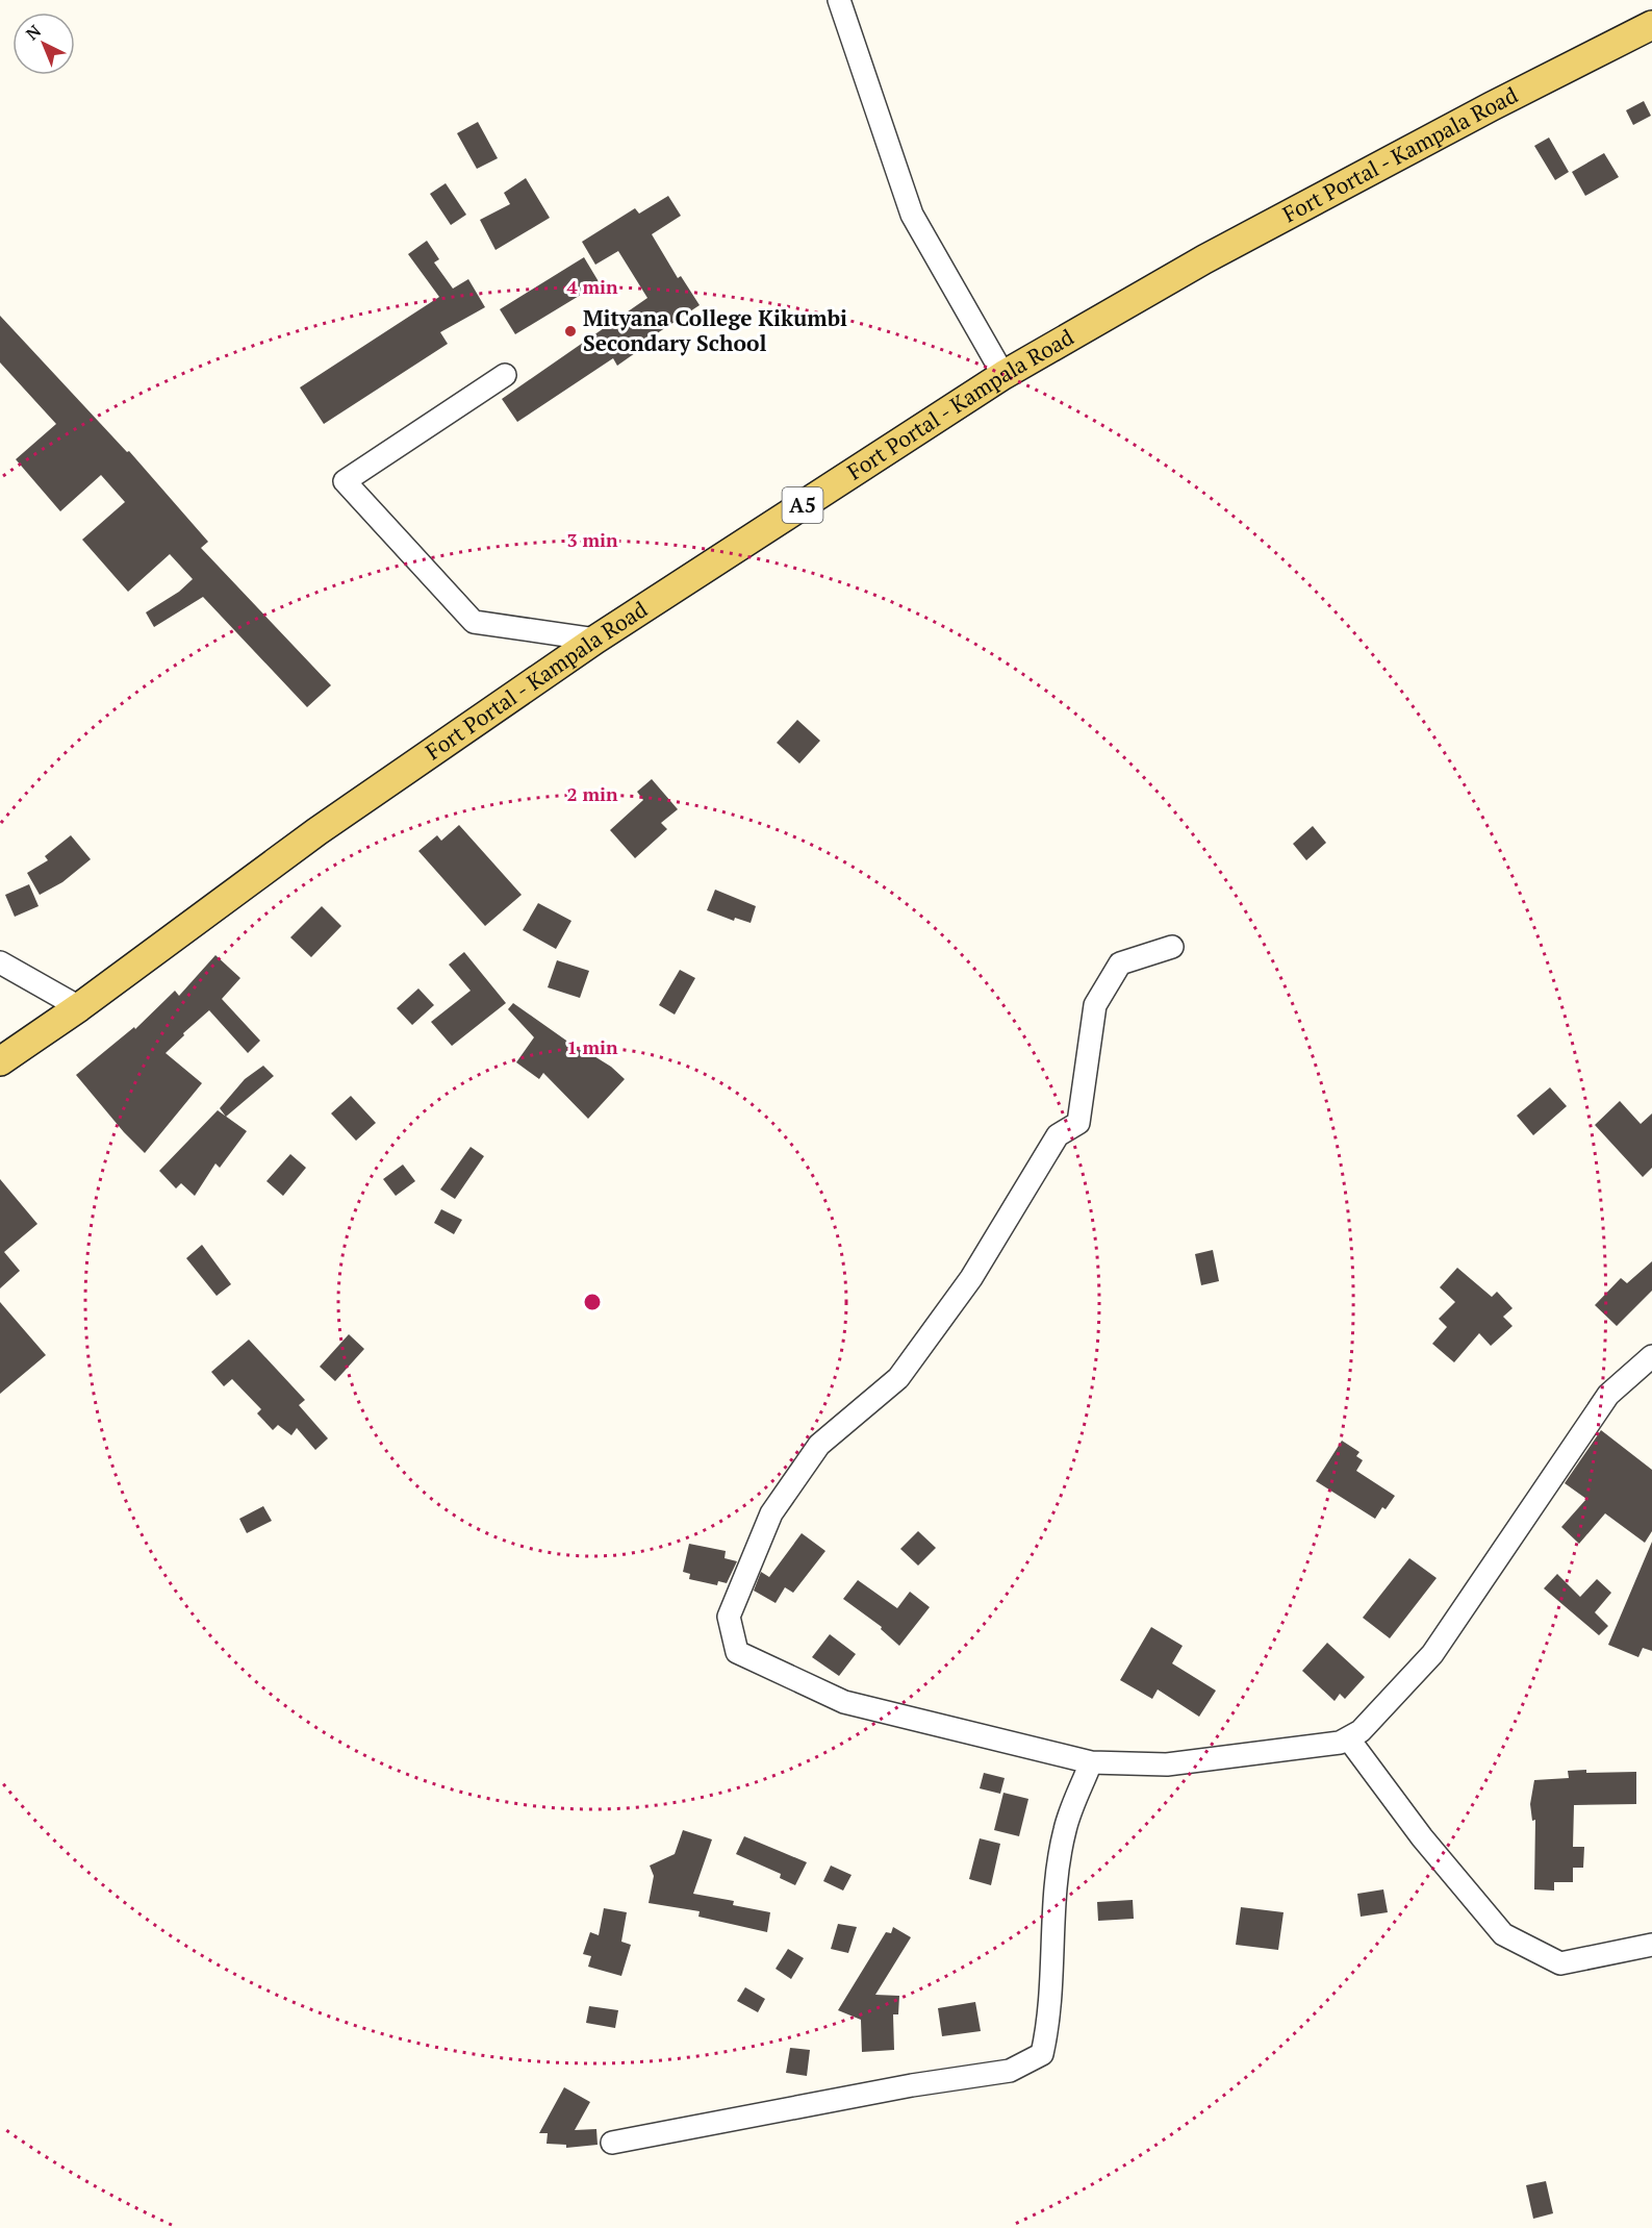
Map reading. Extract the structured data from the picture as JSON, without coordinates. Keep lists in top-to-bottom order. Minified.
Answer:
{"streets":{"main road":["Fort Portal - Kampala Road","A5"]},"places":["Mityana College Kikumbi Secondary School"],"north":"top left","rings":["4 min","3 min","2 min","1 min"]}
